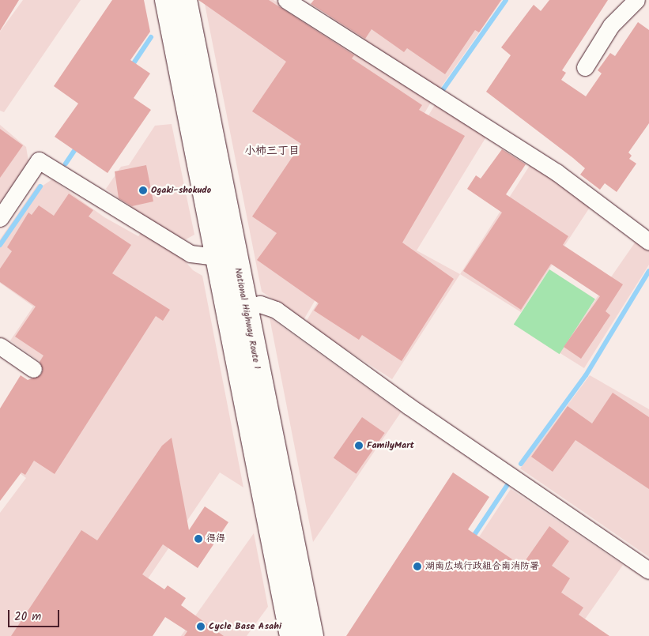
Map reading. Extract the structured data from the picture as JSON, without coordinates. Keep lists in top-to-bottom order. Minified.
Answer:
{"streets":{"highway":["National Highway Route 1"]},"districts":["小柿三丁目"],"places":["Ogaki-shokudo","FamilyMart","得得","湖南広域行政組合南消防署","Cycle Base Asahi"],"scale_bar":"20 m"}
